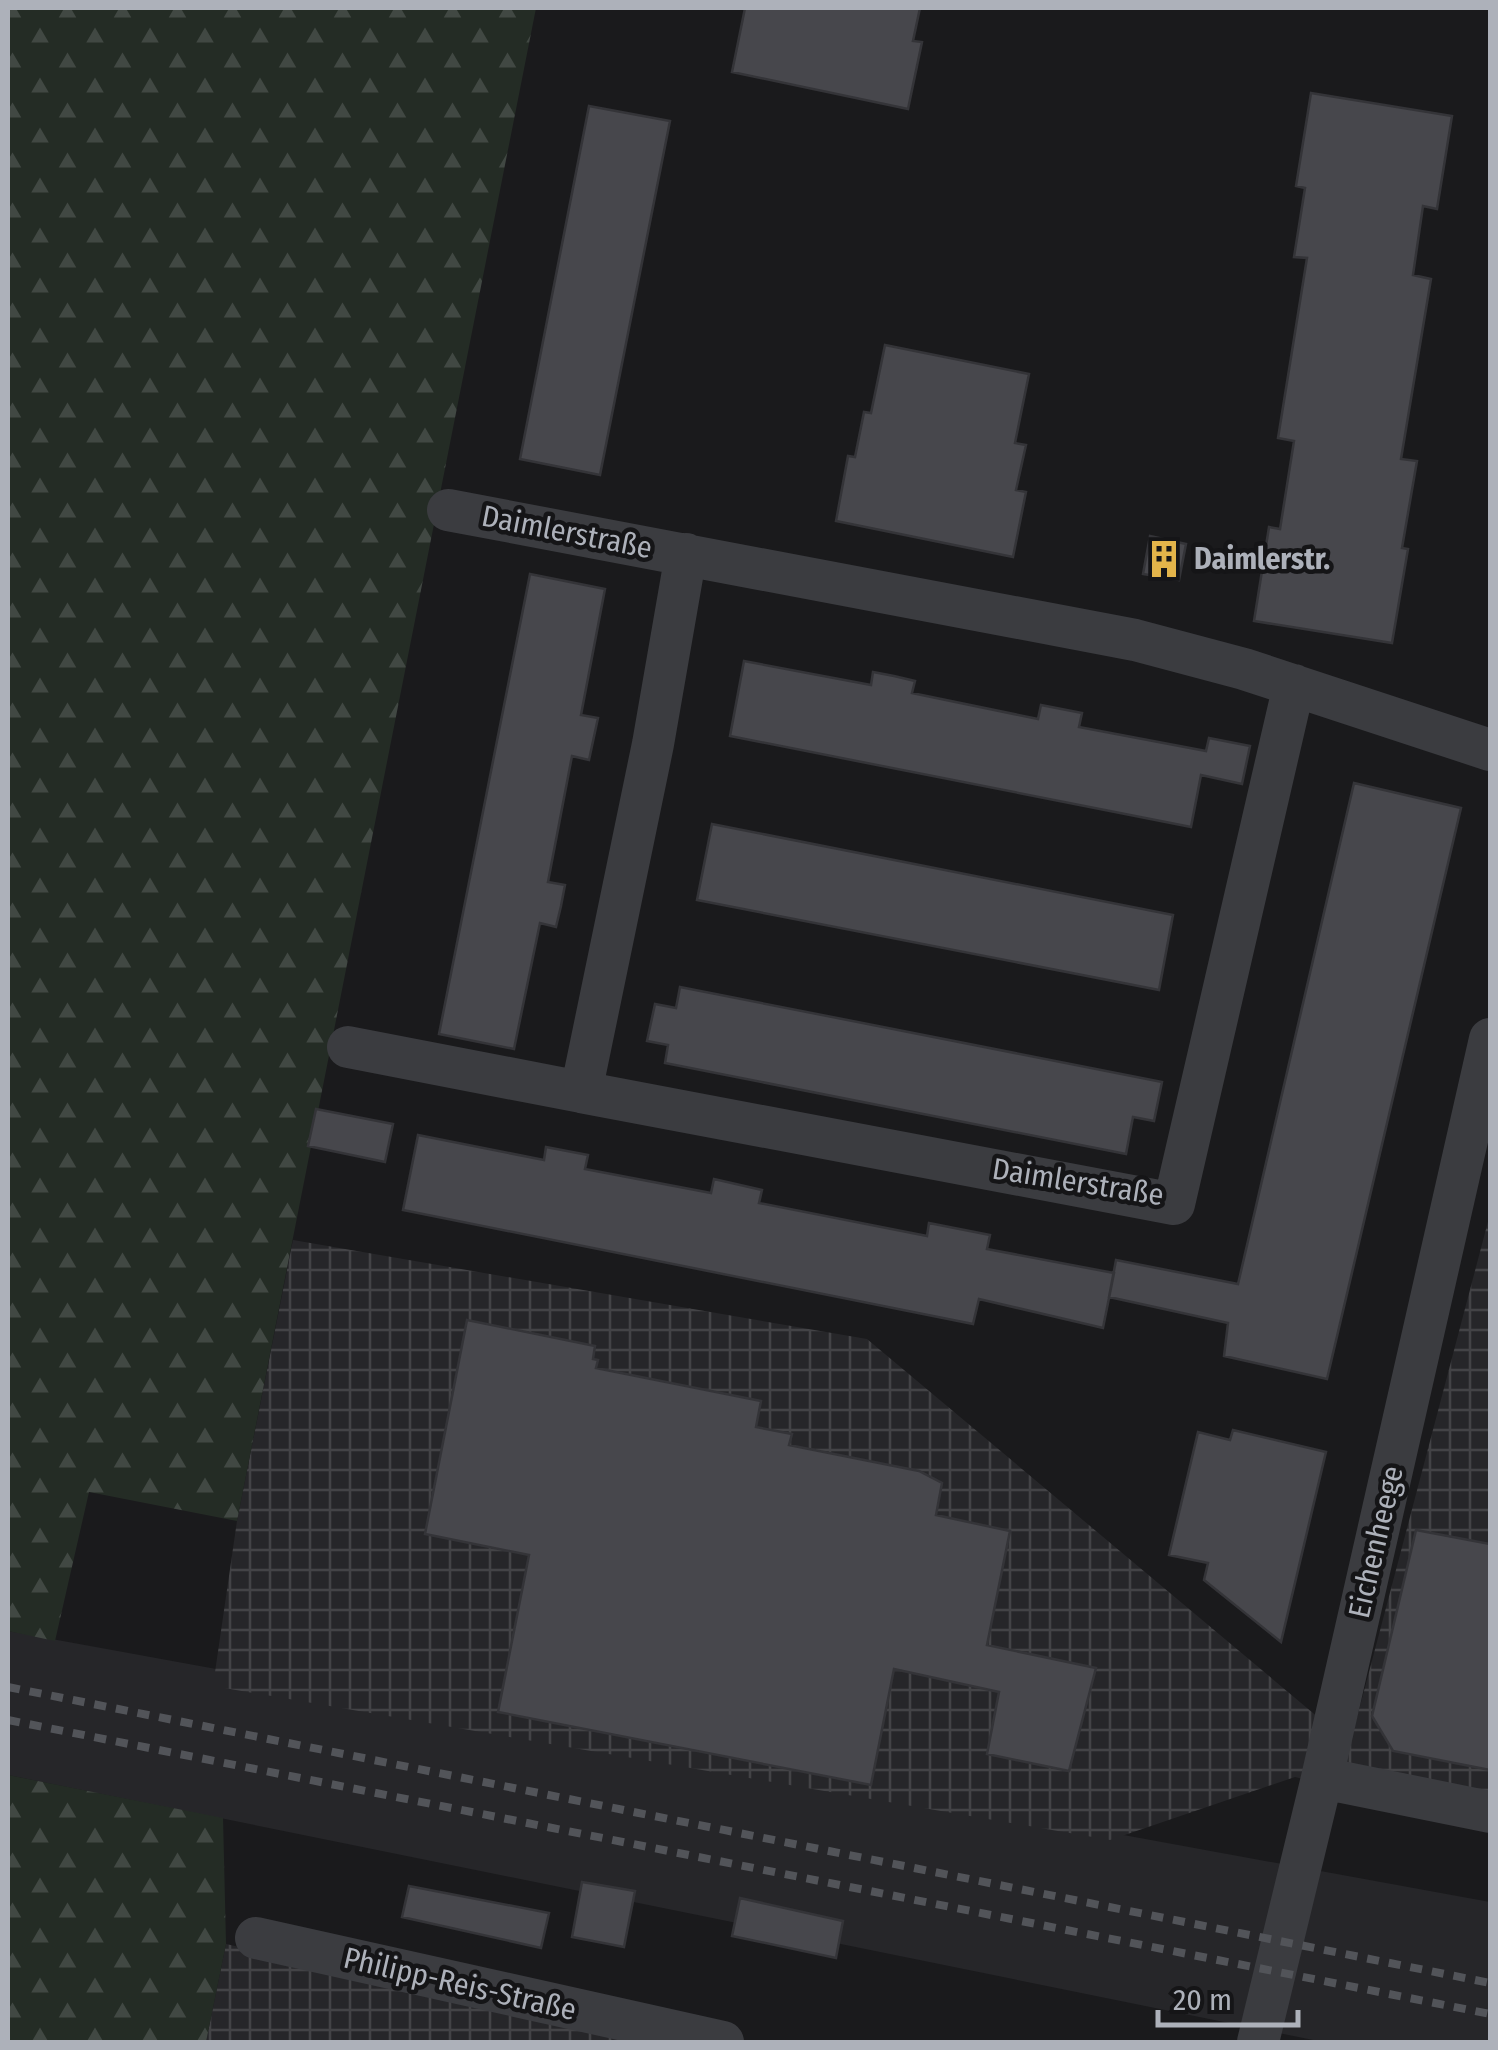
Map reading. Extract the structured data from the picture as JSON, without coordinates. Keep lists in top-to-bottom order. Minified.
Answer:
{"streets":{"street":["Daimlerstraße","Eichenheege","Philipp-Reis-Straße"]},"places":{"building":["Daimlerstr."]},"scale_bar":"20 m"}
